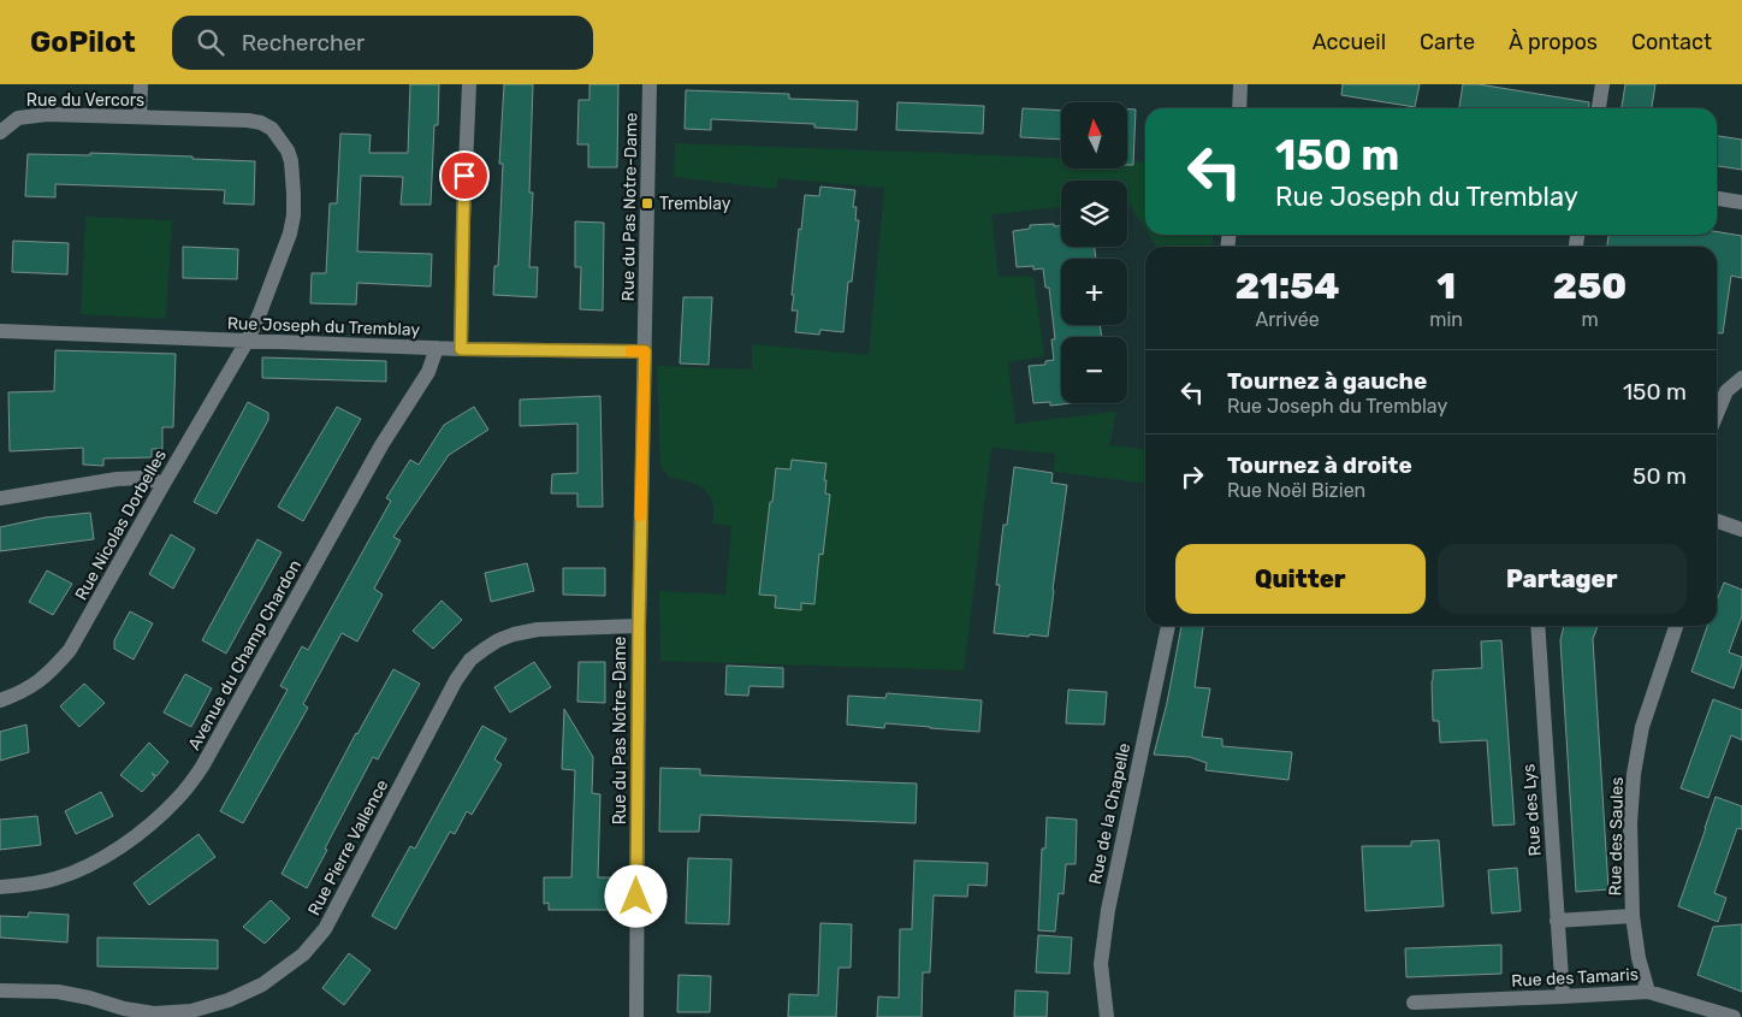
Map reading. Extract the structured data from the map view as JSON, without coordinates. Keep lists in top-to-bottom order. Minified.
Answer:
{"streets":{"street":["Rue du Vercors","Rue du Pas Notre-Dame","Rue Joseph du Tremblay","Rue Nicolas Dorbelles","Avenue du Champ Chardon","Rue des Lys","Rue de la Chapelle","Rue des Saules","Rue Pierre Vallence","Rue des Tamaris"]},"crossings":[["Rue du Vercors","Rue Joseph du Tremblay"],["Rue du Vercors","Rue Nicolas Dorbelles"],["Rue du Pas Notre-Dame","Rue Joseph du Tremblay"],["Rue du Pas Notre-Dame","Rue Pierre Vallence"],["Rue Joseph du Tremblay","Rue Nicolas Dorbelles"],["Rue Joseph du Tremblay","Avenue du Champ Chardon"],["Rue des Lys","Rue des Saules"],["Rue des Lys","Rue des Tamaris"],["Rue des Saules","Rue des Tamaris"]],"places":{"transit":["Tremblay"]},"north":"top","page":{"header":"GoPilot","search":"Rechercher","nav":["Accueil","Carte","À propos","Contact"],"map_buttons":["+","−"],"turn":["150 m","Rue Joseph du Tremblay"],"eta":["21:54","Arrivée","1","min","250","m"],"list":[{"name":"Tournez à gauche","note":"Rue Joseph du Tremblay","value":"150 m"},{"name":"Tournez à droite","note":"Rue Noël Bizien","value":"50 m"}],"buttons":["Quitter","Partager"]}}
